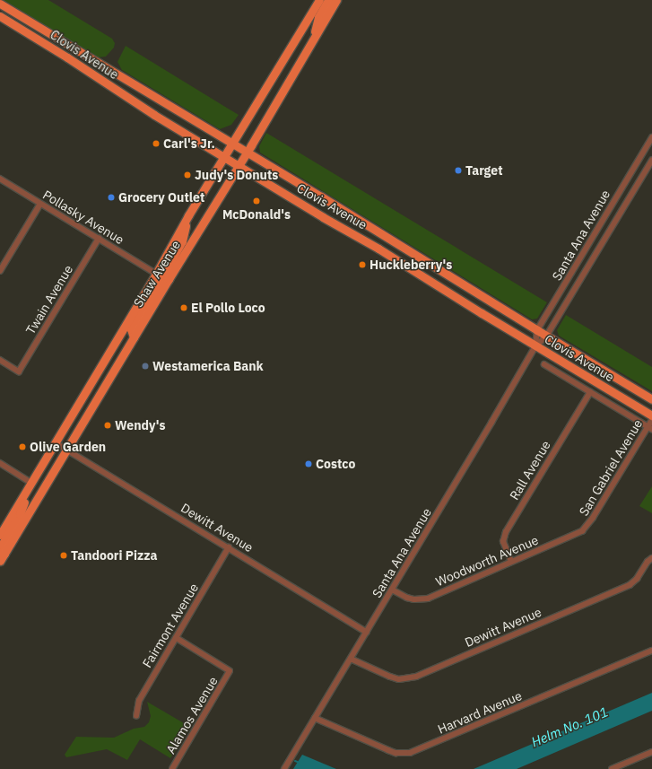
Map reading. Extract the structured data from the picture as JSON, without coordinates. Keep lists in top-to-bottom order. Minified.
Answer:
{"streets":{"main road":["Clovis Avenue","Shaw Avenue"],"street":["Pollasky Avenue","Santa Ana Avenue","Twain Avenue","San Gabriel Avenue","Rall Avenue","Dewitt Avenue","Woodworth Avenue","Fairmont Avenue","Harvard Avenue","Alamos Avenue"]},"crossings":[["Clovis Avenue","Santa Ana Avenue"],["Clovis Avenue","Shaw Avenue"],["Pollasky Avenue","Shaw Avenue"],["Pollasky Avenue","Twain Avenue"],["Santa Ana Avenue","Dewitt Avenue"],["Santa Ana Avenue","Woodworth Avenue"],["Santa Ana Avenue","Harvard Avenue"],["Shaw Avenue","Dewitt Avenue"],["San Gabriel Avenue","Woodworth Avenue"],["Rall Avenue","Woodworth Avenue"],["Dewitt Avenue","Fairmont Avenue"],["Fairmont Avenue","Alamos Avenue"]],"water":["Helm No. 101"],"places":["Carl's Jr.","Target","Judy's Donuts","Grocery Outlet","McDonald's","Huckleberry's","El Pollo Loco","Westamerica Bank","Wendy's","Olive Garden","Costco","Tandoori Pizza"]}
